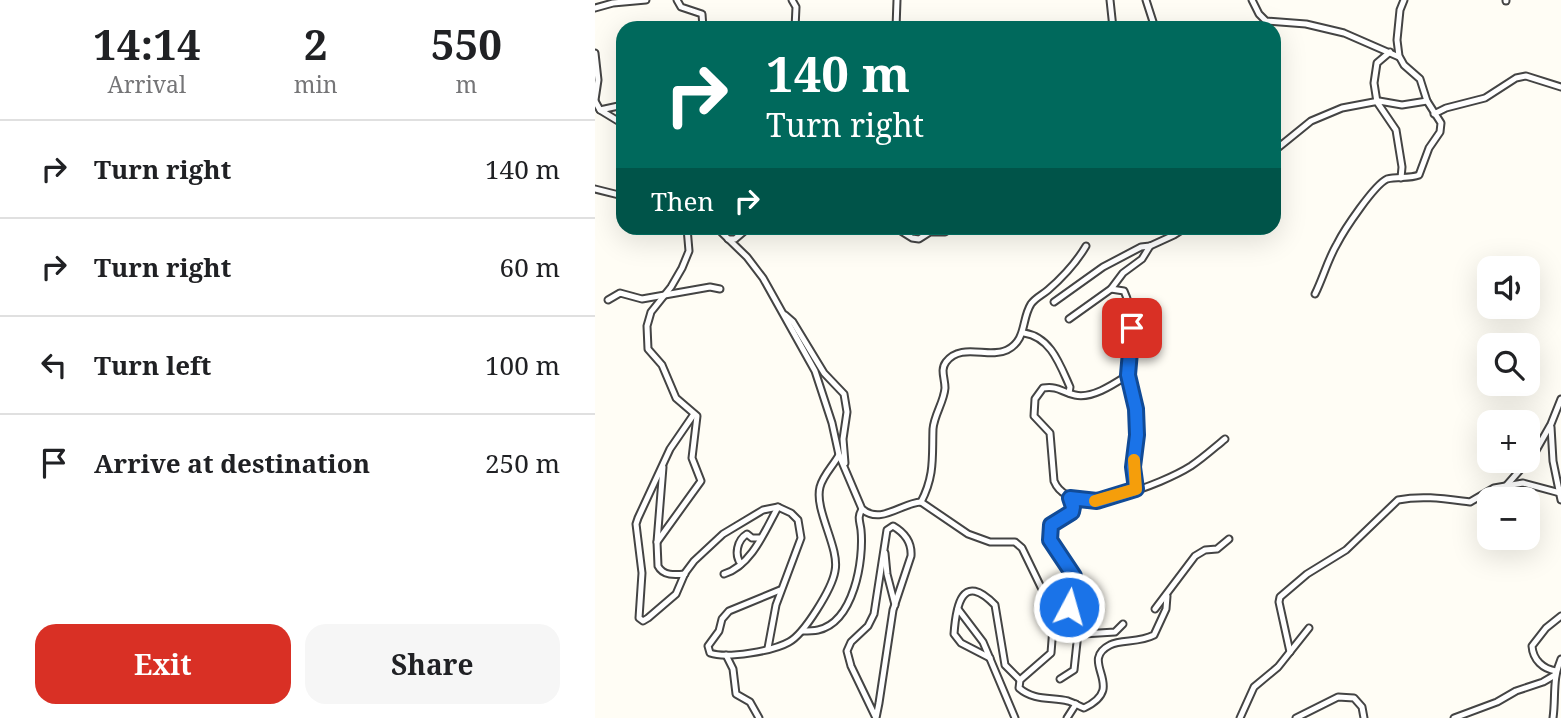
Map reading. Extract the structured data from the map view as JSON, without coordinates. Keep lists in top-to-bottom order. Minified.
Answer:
{"page":{"eta":["14:14","Arrival","2","min","550","m"],"turn":["140 m","Turn right"],"list":[{"name":"Turn right","value":"140 m"},{"name":"Turn right","value":"60 m"},{"name":"Turn left","value":"100 m"},{"name":"Arrive at destination","value":"250 m"}],"then":"Then","map_buttons":["+","−"],"buttons":["Exit","Share"]}}
